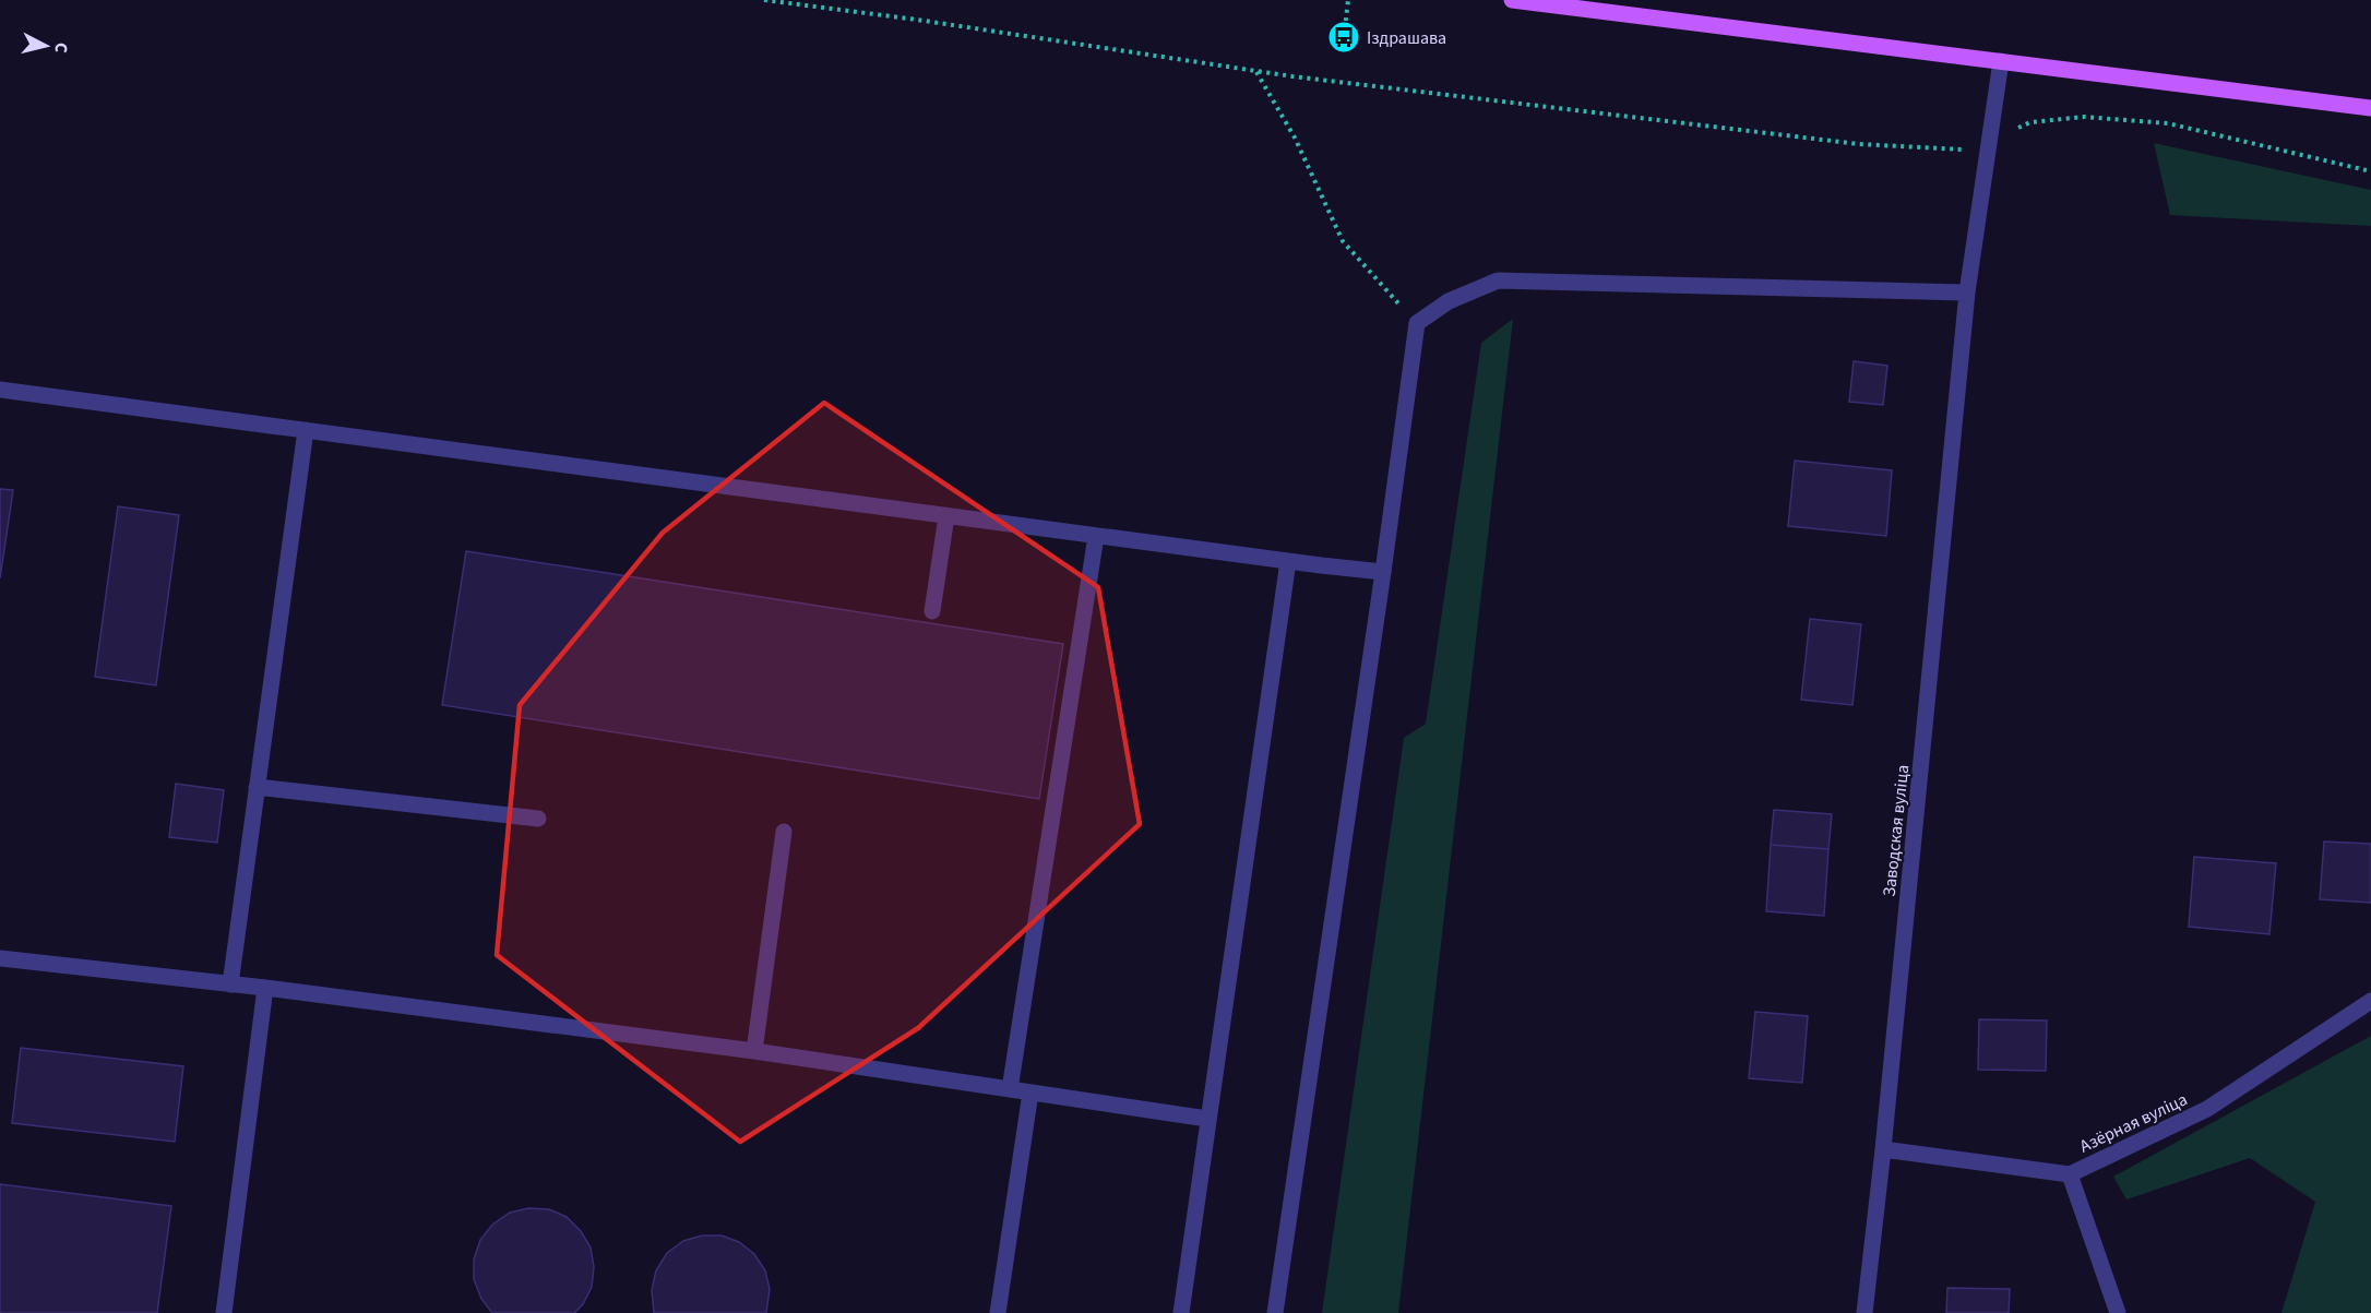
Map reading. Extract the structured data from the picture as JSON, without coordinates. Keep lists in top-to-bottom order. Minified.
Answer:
{"streets":{"street":["Заводская вуліца","Азёрная вуліца"]},"crossings":[["Заводская вуліца","Азёрная вуліца"]],"places":{"bus stop":["Іздрашава"]},"north":"right"}
